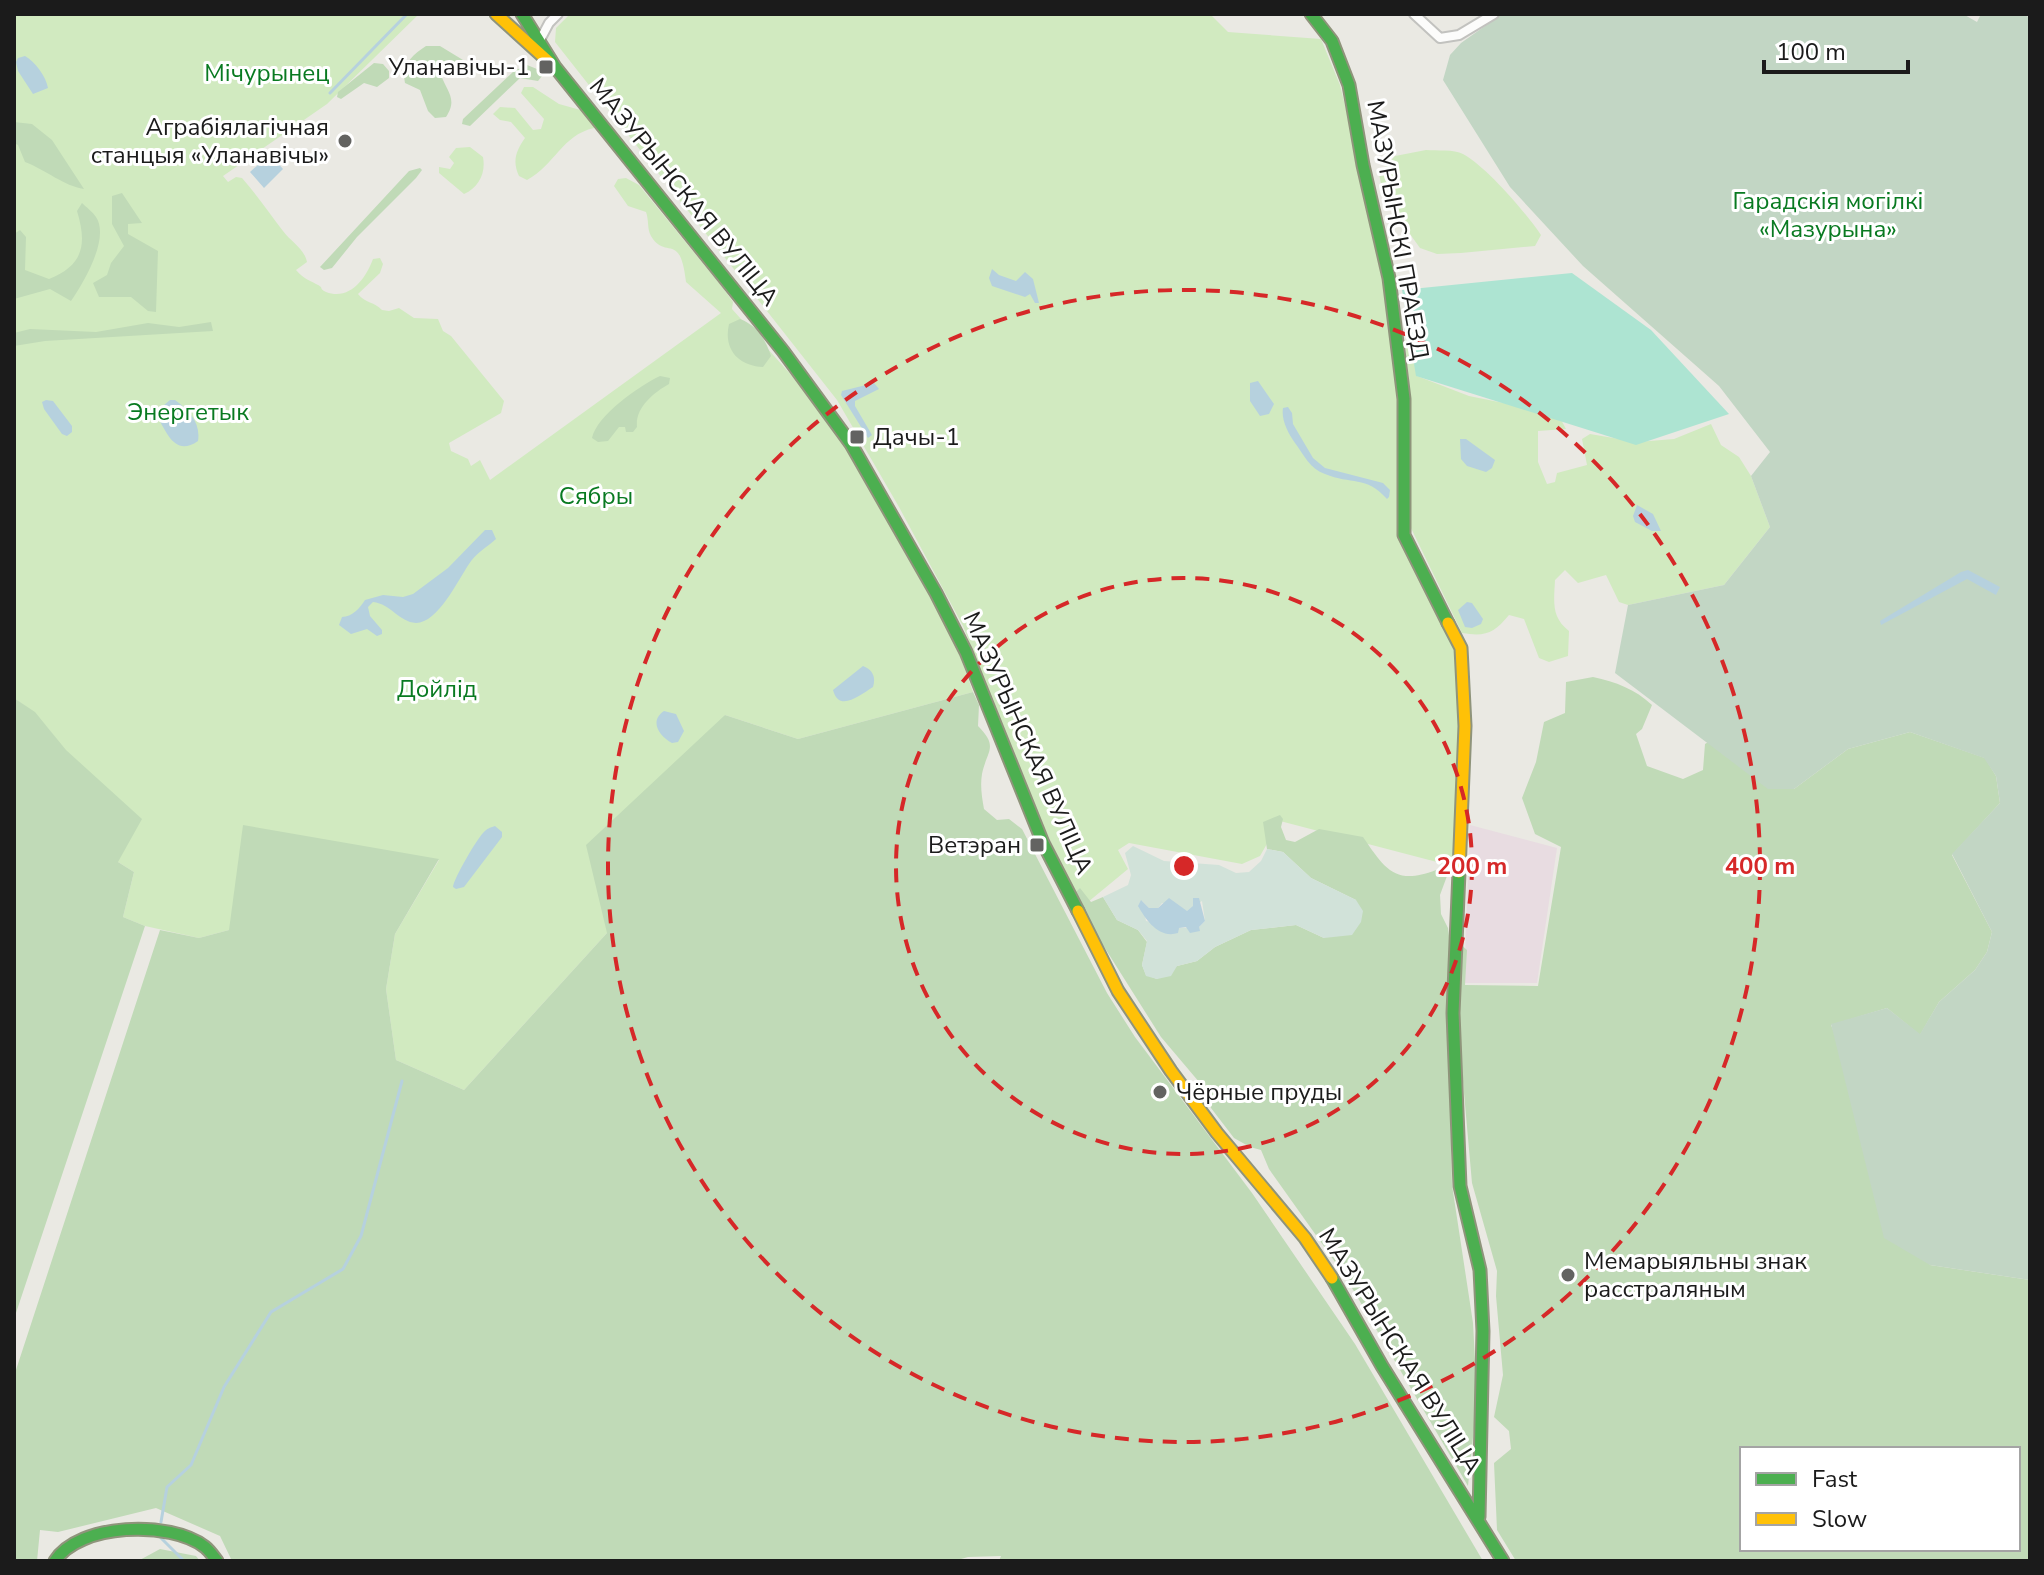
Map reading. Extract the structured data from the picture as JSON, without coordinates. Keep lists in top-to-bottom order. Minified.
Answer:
{"streets":{"street":["МАЗУРЫНСКАЯ ВУЛІЦА","МАЗУРЫНСКІ ПРАЕЗД"]},"crossings":[["МАЗУРЫНСКАЯ ВУЛІЦА","МАЗУРЫНСКІ ПРАЕЗД"]],"parks":["Мічурынец","Гарадскія могілкі «Мазурына»","Энергетык","Сябры","Дойлід"],"places":{"transit":["Уланавічы-1","Дачы-1","Ветэран"],"other":["Аграбіялагічная станцыя «Уланавічы»","Чёрные пруды","Мемарыяльны знак расстраляным"]},"legend":["Fast","Slow"],"scale_bar":"100 m","rings":["200 m","400 m"]}
